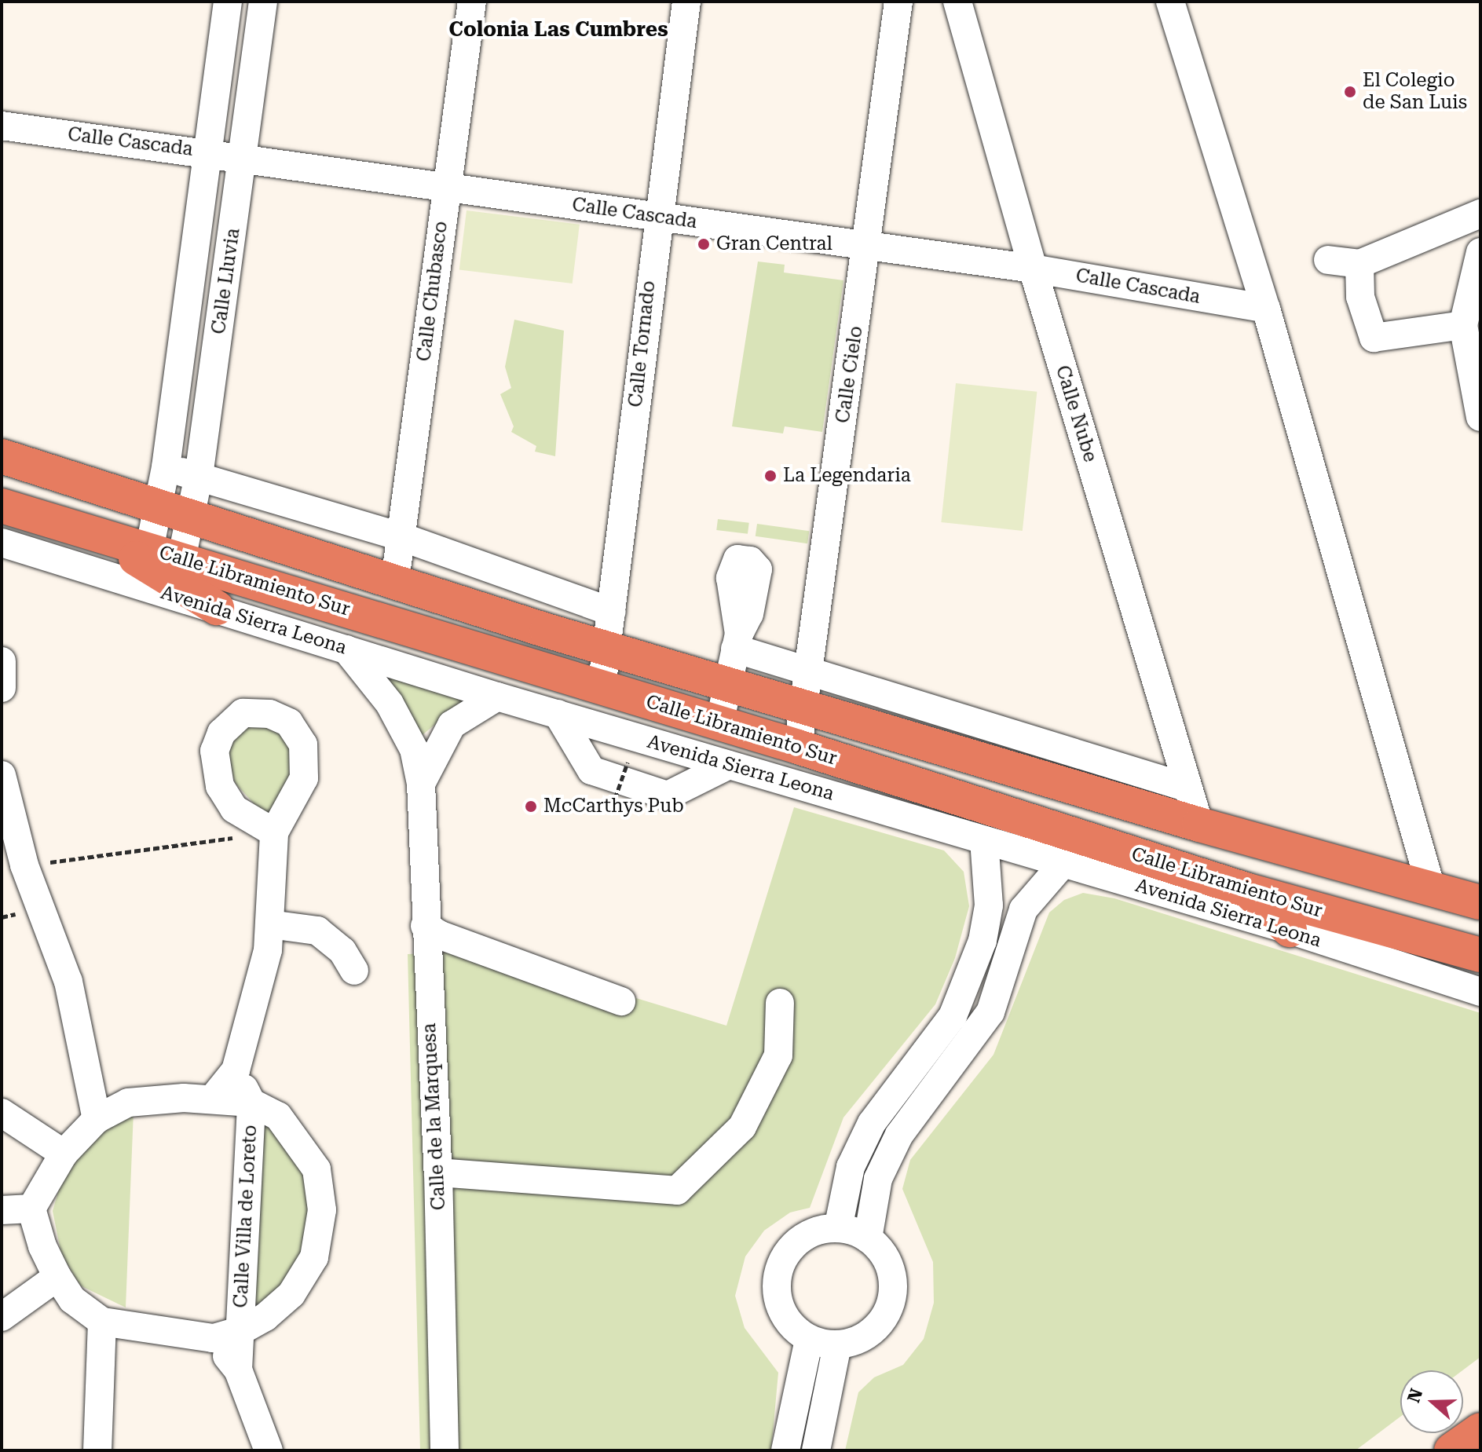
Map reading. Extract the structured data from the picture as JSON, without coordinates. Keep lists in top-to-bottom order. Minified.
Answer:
{"streets":{"highway":["Calle Libramiento Sur"],"street":["Calle Cascada","Calle Lluvia","Calle Chubasco","Calle Tornado","Calle Cielo","Calle Nube","Avenida Sierra Leona","Calle de la Marquesa","Calle Villa de Loreto"]},"crossings":[["Calle Cascada","Calle Lluvia"],["Calle Cascada","Calle Chubasco"],["Calle Cascada","Calle Tornado"],["Calle Cascada","Calle Cielo"],["Calle Cascada","Calle Nube"],["Calle Lluvia","Calle Libramiento Sur"],["Calle Tornado","Calle Libramiento Sur"],["Calle Cielo","Calle Libramiento Sur"],["Avenida Sierra Leona","Calle de la Marquesa"]],"districts":["Colonia Las Cumbres"],"places":["El Colegio de San Luis","Gran Central","La Legendaria","McCarthys Pub"],"north":"left"}
